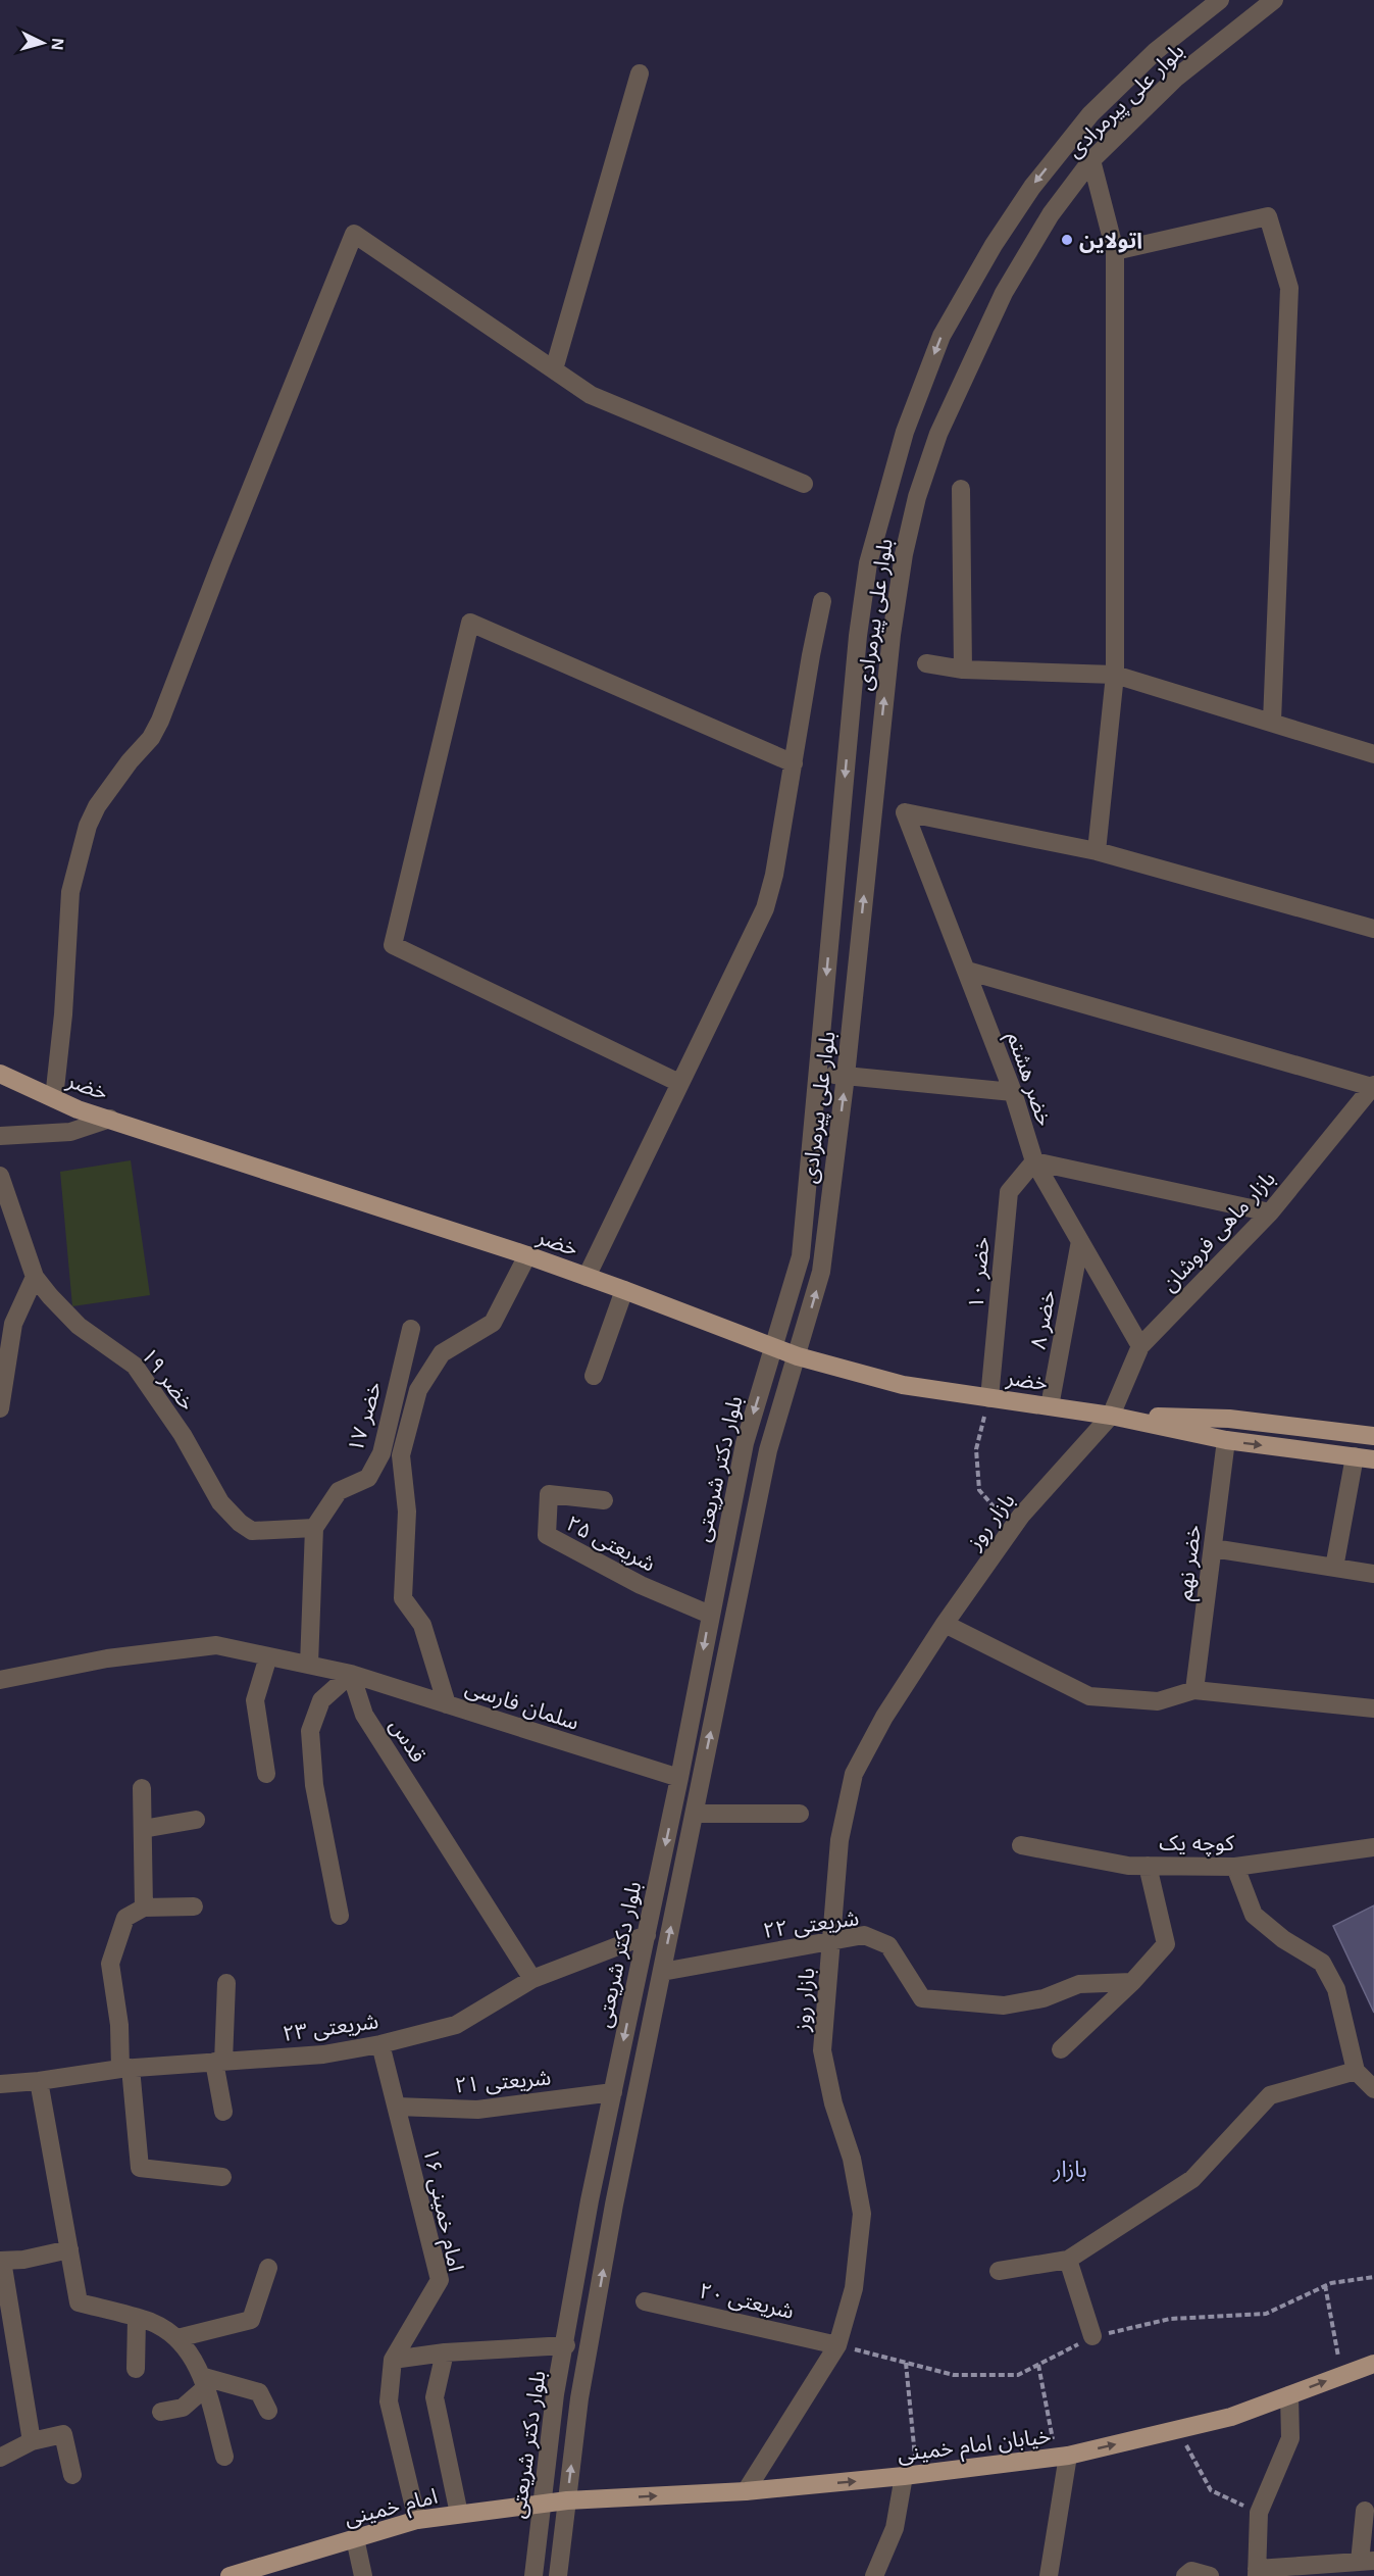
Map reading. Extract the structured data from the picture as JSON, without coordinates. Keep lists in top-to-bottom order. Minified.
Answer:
{"streets":{"main road":["خضر","خیابان امام خمینی","امام خمینی"],"street":["بلوار علی پیرمرادی","خضر هشتم","بازار ماهی فروشان","خضر ۱۰","خضر ۸","خضر ۱۹","خضر ۱۷","بلوار دکتر شریعتی","بازار روز","شریعتی ۲۵","خضر نهم","سلمان فارسی","قدس","کوچه یک","شریعتی ۲۲","شریعتی ۲۳","شریعتی ۲۱","امام خمینی ۱۶","شریعتی ۲۰"]},"crossings":[["بلوار علی پیرمرادی","خضر"],["بلوار علی پیرمرادی","بلوار دکتر شریعتی"],["خضر هشتم","بازار ماهی فروشان"],["خضر هشتم","خضر ۱۰"],["خضر هشتم","خضر ۸"],["خضر","بازار ماهی فروشان"],["خضر","خضر ۱۰"],["خضر","خضر ۸"],["خضر","بلوار دکتر شریعتی"],["خضر","بازار روز"],["خضر","خضر نهم"],["بازار ماهی فروشان","بازار روز"],["خضر ۱۹","خضر ۱۷"],["بلوار دکتر شریعتی","شریعتی ۲۵"],["بلوار دکتر شریعتی","سلمان فارسی"],["بلوار دکتر شریعتی","شریعتی ۲۲"],["بلوار دکتر شریعتی","شریعتی ۲۳"],["بلوار دکتر شریعتی","شریعتی ۲۱"],["بلوار دکتر شریعتی","خیابان امام خمینی"],["بلوار دکتر شریعتی","امام خمینی"],["بازار روز","شریعتی ۲۲"],["بازار روز","شریعتی ۲۰"],["بازار روز","خیابان امام خمینی"],["سلمان فارسی","قدس"],["قدس","شریعتی ۲۳"],["شریعتی ۲۳","امام خمینی ۱۶"],["شریعتی ۲۱","امام خمینی ۱۶"],["امام خمینی ۱۶","امام خمینی"],["خیابان امام خمینی","امام خمینی"]],"one_way":["خیابان امام خمینی"],"districts":["بازار"],"places":["اتولاین"],"north":"right"}
